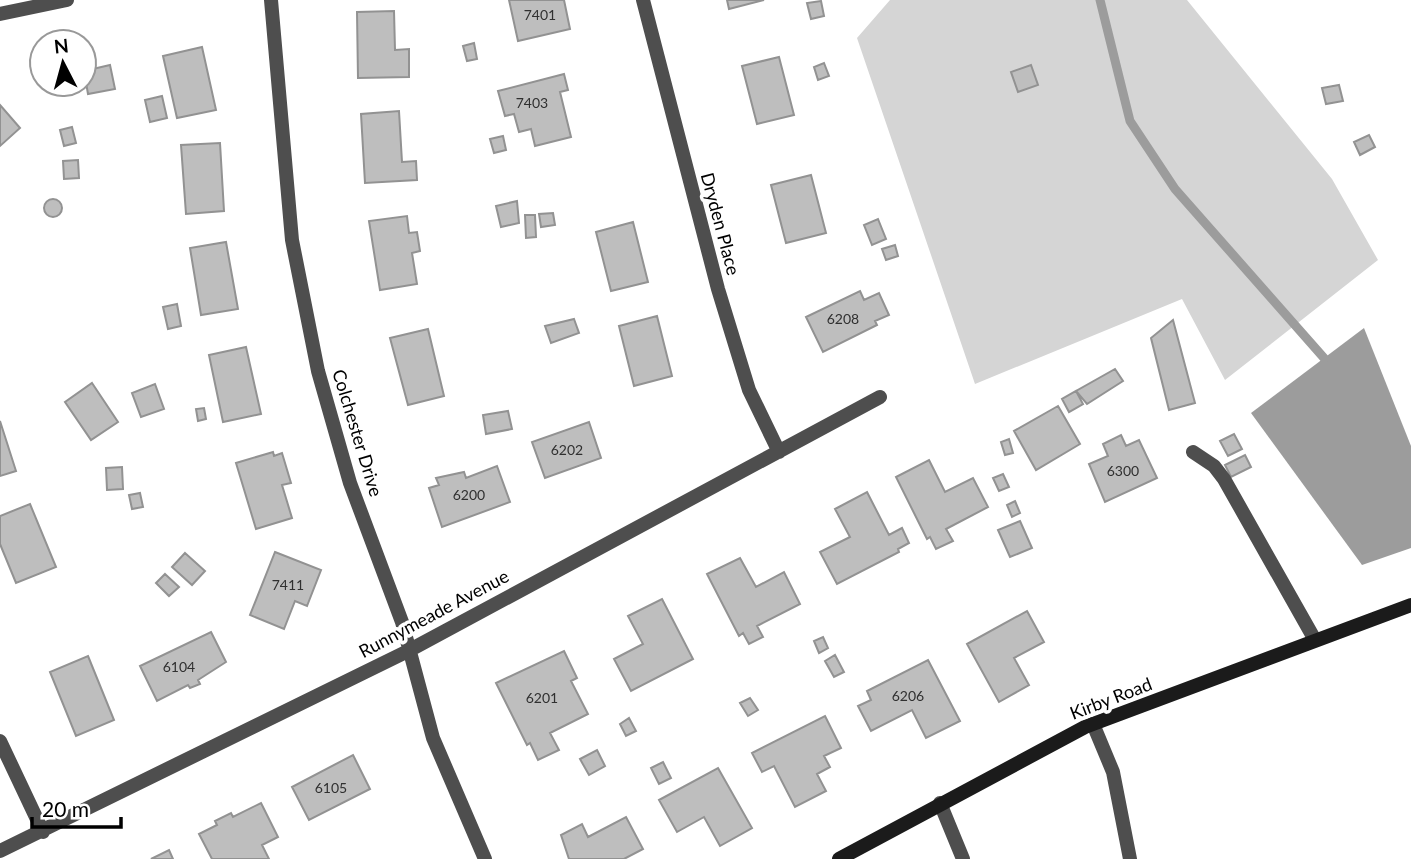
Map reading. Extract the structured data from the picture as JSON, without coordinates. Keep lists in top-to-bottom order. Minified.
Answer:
{"streets":{"main road":["Kirby Road"],"street":["Dryden Place","Colchester Drive","Runnymeade Avenue"]},"crossings":[["Dryden Place","Runnymeade Avenue"],["Colchester Drive","Runnymeade Avenue"]],"house_numbers":["7401","7403","6208","6202","6300","6200","7411","6104","6206","6201","6105"],"scale_bar":"20 m","north":"top"}
